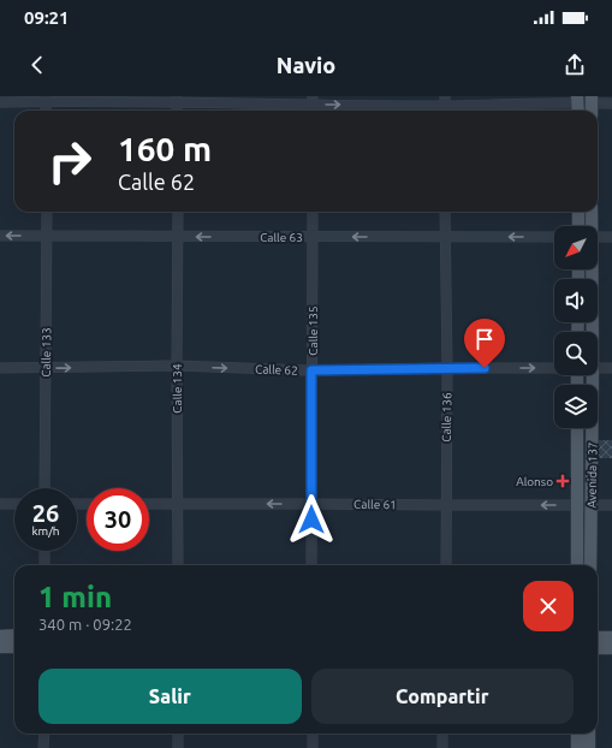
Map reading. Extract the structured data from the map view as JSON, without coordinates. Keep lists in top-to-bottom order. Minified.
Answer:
{"streets":{"main road":["Avenida 137"],"street":["Calle 63","Calle 135","Calle 133","Calle 62","Calle 134","Calle 136","Calle 61"]},"crossings":[["Calle 63","Calle 135"],["Calle 63","Calle 133"],["Calle 63","Calle 134"],["Calle 63","Calle 136"],["Calle 135","Calle 62"],["Calle 135","Calle 61"],["Calle 133","Calle 62"],["Calle 62","Calle 134"],["Calle 62","Calle 136"],["Calle 134","Calle 61"],["Calle 136","Calle 61"],["Avenida 137","Calle 61"]],"one_way":["Calle 63","Calle 62","Calle 61"],"places":{"health":["Alonso"]},"north":"bottom left","page":{"status":"09:21","header":"Navio","turn":["160 m","Calle 62"],"speed":"26 km/h","limit":"30","heading":["1 min","340 m · 09:22"],"buttons":["Salir","Compartir"]}}
